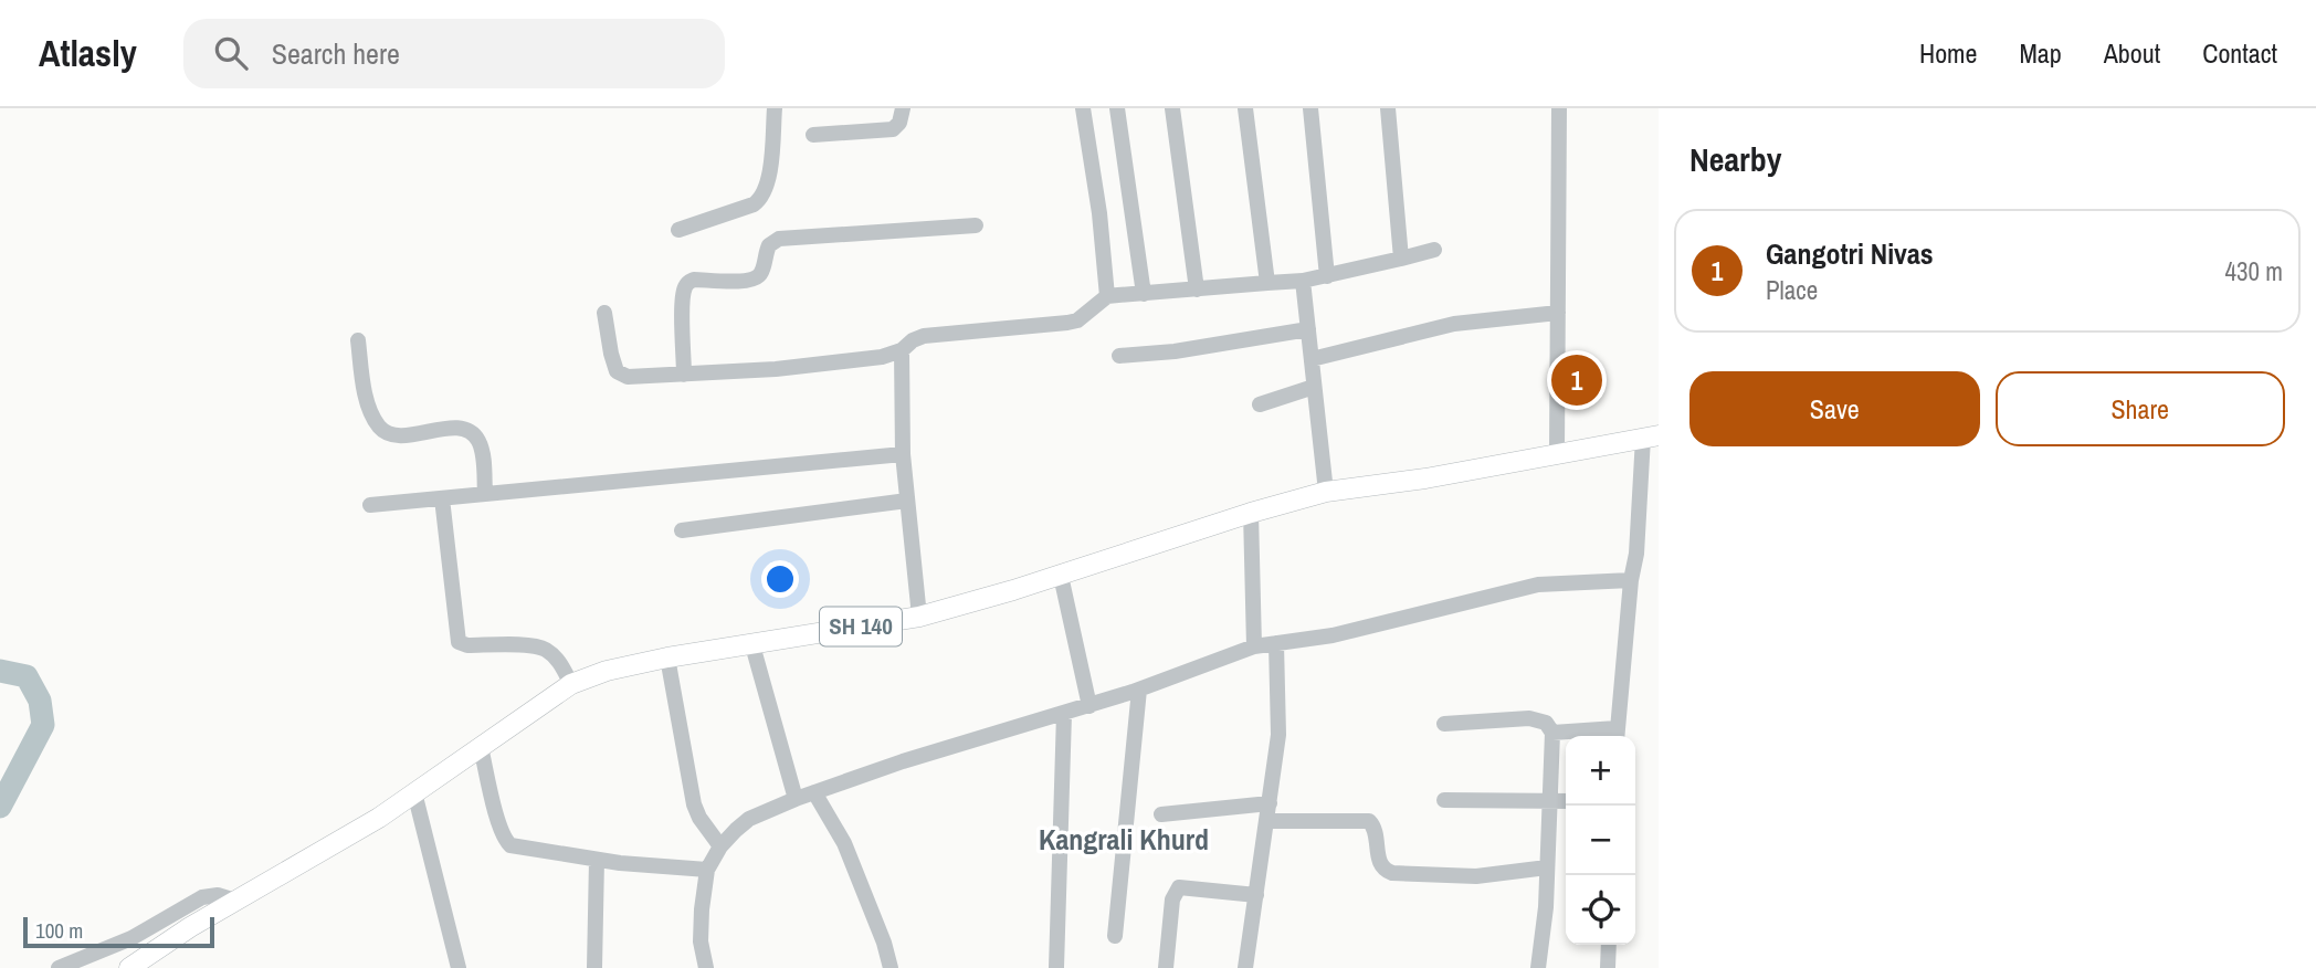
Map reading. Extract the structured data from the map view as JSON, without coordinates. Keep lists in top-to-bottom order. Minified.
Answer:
{"streets":{"main road":["SH 140"]},"districts":["Kangrali Khurd"],"scale_bar":"100 m","page":{"header":"Atlasly","search":"Search here","nav":["Home","Map","About","Contact"],"heading":"Nearby","list":[{"mark":"1","name":"Gangotri Nivas","note":"Place","value":"430 m"}],"buttons":["Save","Share"],"pins":"1","map_buttons":["+","−"],"scale":"100 m"}}
